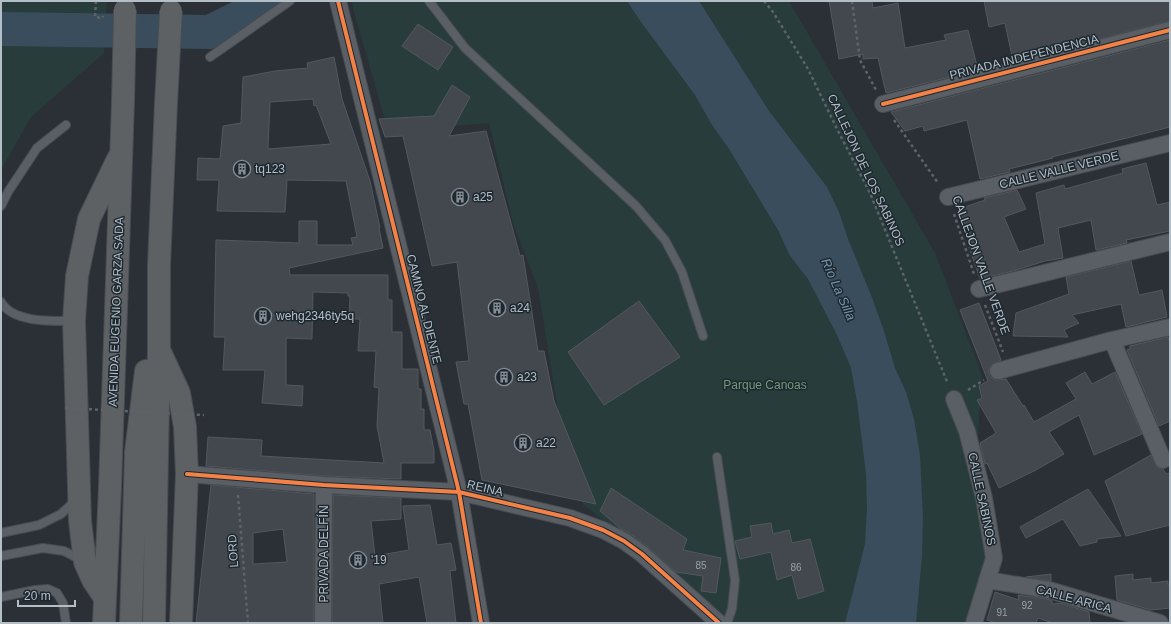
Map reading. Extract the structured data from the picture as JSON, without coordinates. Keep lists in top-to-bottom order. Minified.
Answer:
{"streets":{"highway":["AVENIDA EUGENIO GARZA SADA"],"street":["PRIVADA INDEPENDENCIA","CALLE VALLE VERDE","CAMINO AL DIENTE","REINA","CALLE SABINOS","PRIVADA DELFÍN","CALLE ARICA"],"path":["CALLEJON DE LOS SABINOS","CALLEJON VALLE VERDE","LORD"]},"crossings":[["PRIVADA INDEPENDENCIA","CALLEJON VALLE VERDE"],["CALLEJON DE LOS SABINOS","CALLE SABINOS"],["CALLE VALLE VERDE","CALLEJON VALLE VERDE"],["CAMINO AL DIENTE","REINA"],["REINA","LORD"],["REINA","PRIVADA DELFÍN"],["CALLE SABINOS","CALLE ARICA"]],"water":["Río La Silla"],"parks":["Parque Canoas"],"places":{"building":["tq123","a25","a24","wehg2346ty5q","a23","a22","'19"]},"house_numbers":["85","86","92","91"],"scale_bar":"20 m"}
